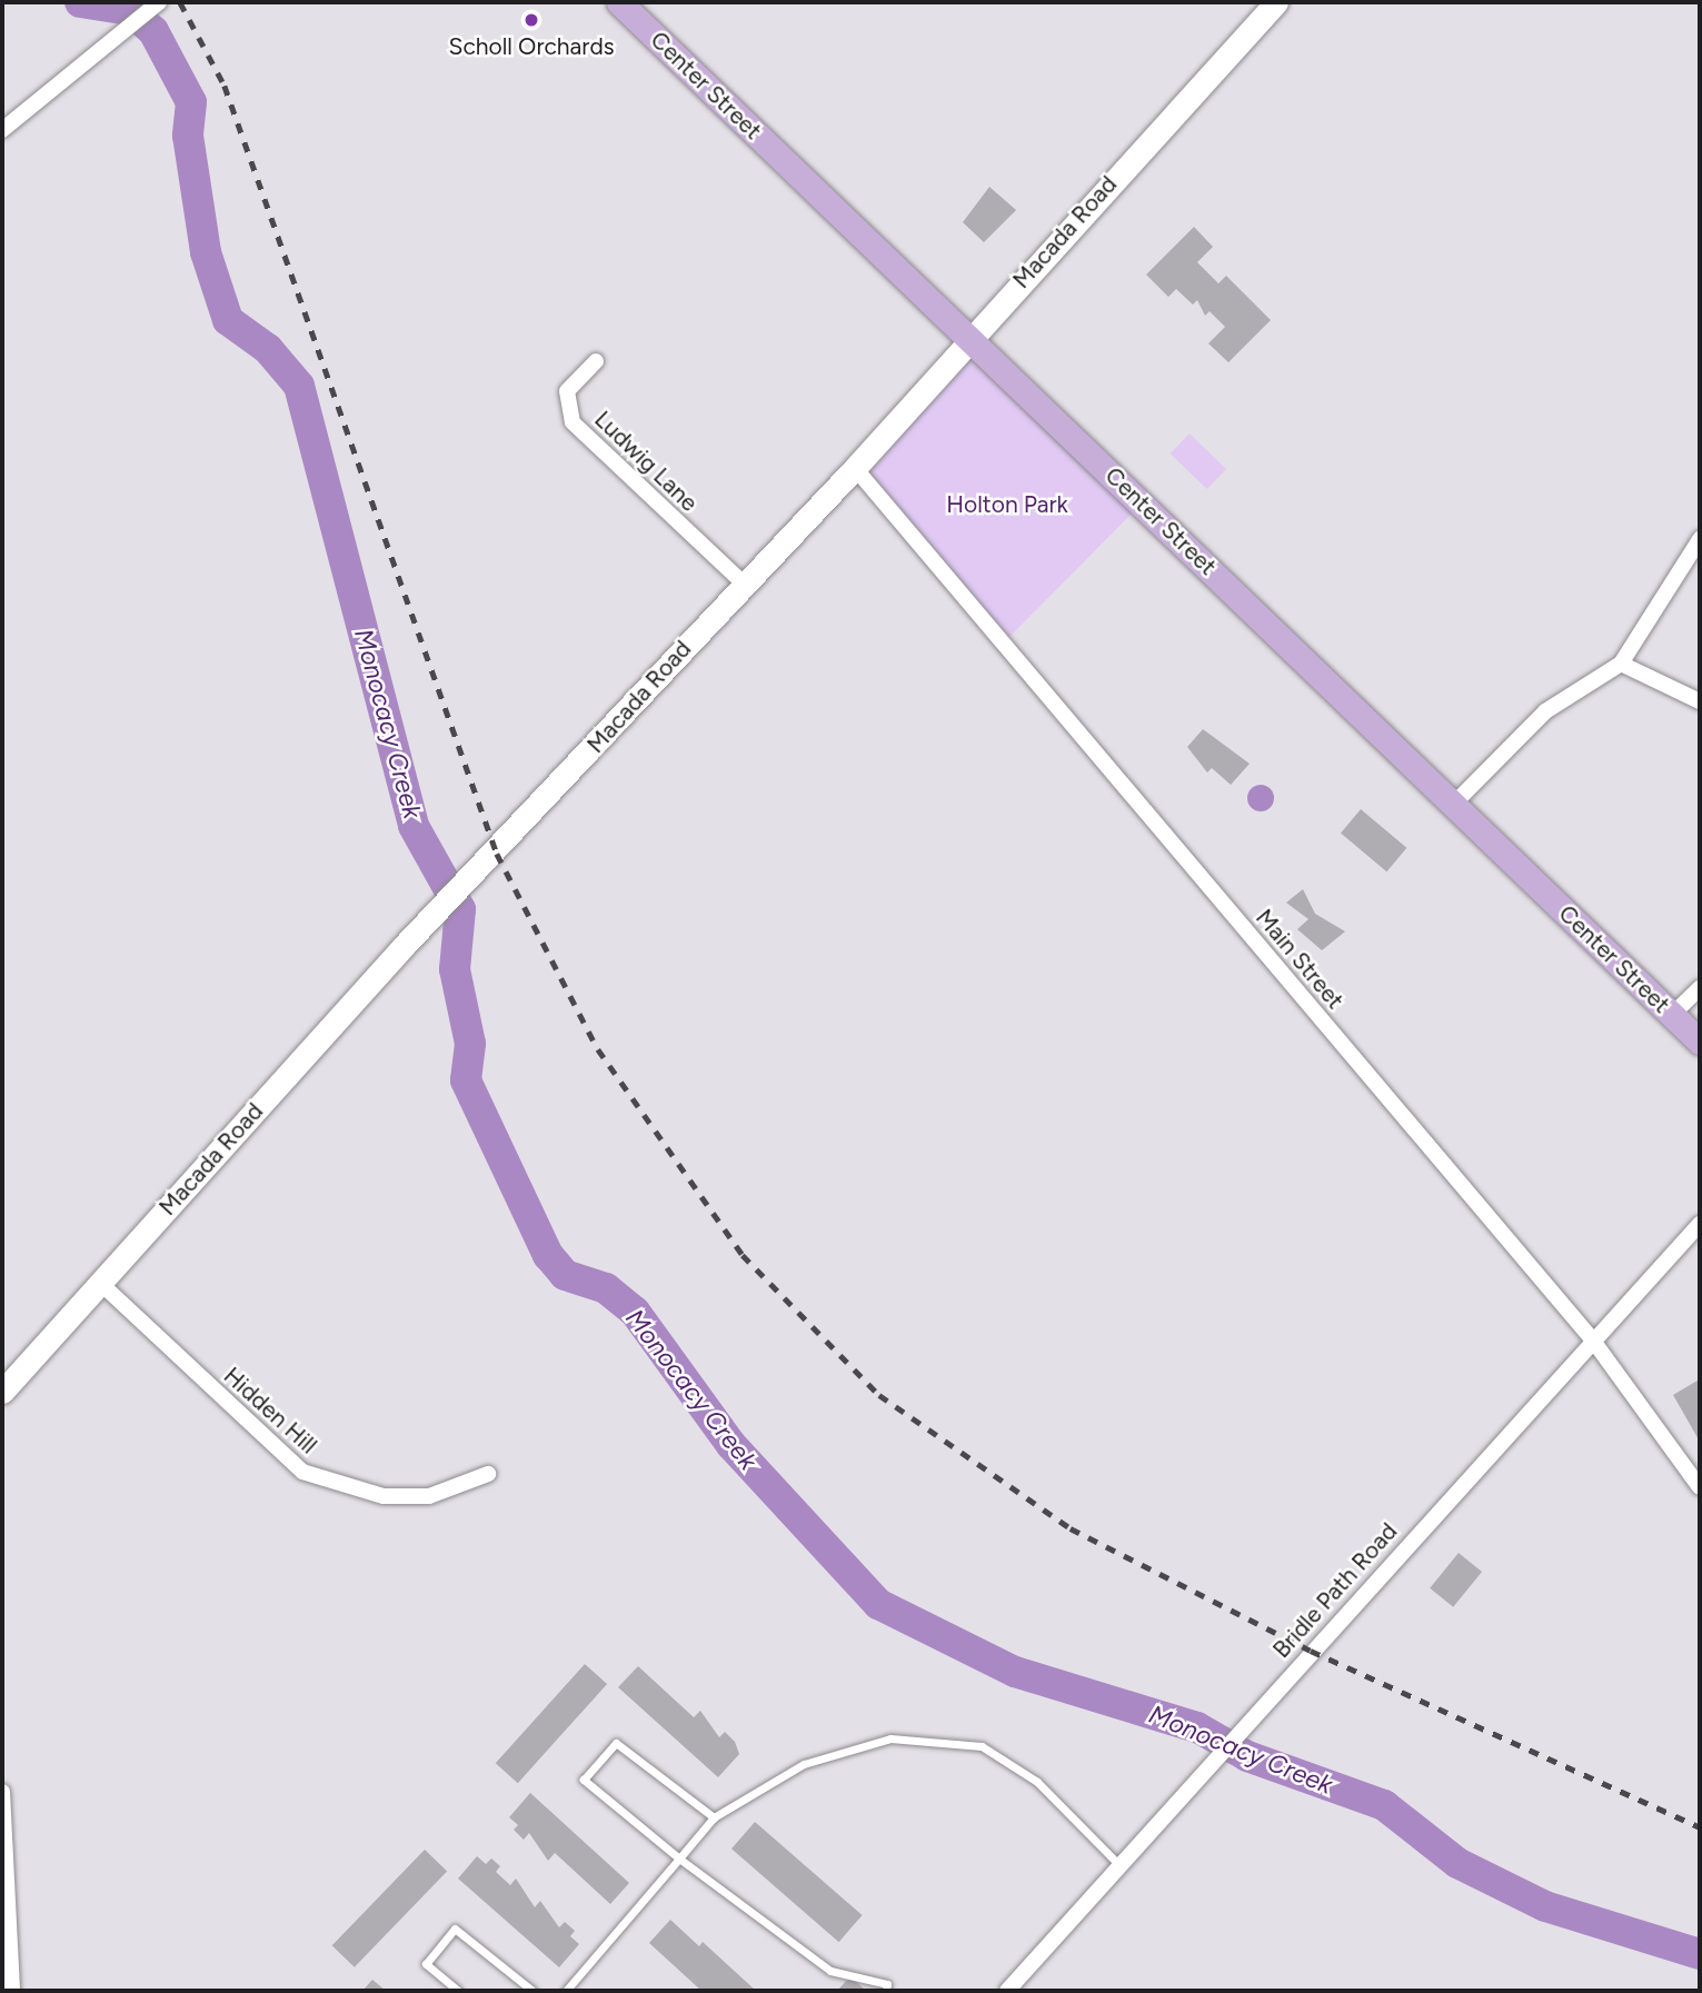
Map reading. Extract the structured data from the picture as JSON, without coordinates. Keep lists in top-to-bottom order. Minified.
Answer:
{"streets":{"main road":["Center Street"],"street":["Macada Road","Ludwig Lane","Main Street","Hidden Hill","Bridle Path Road"]},"crossings":[["Center Street","Macada Road"],["Macada Road","Ludwig Lane"],["Macada Road","Main Street"],["Macada Road","Hidden Hill"],["Main Street","Bridle Path Road"]],"water":["Monocacy Creek"],"parks":["Holton Park"],"places":["Scholl Orchards"]}
